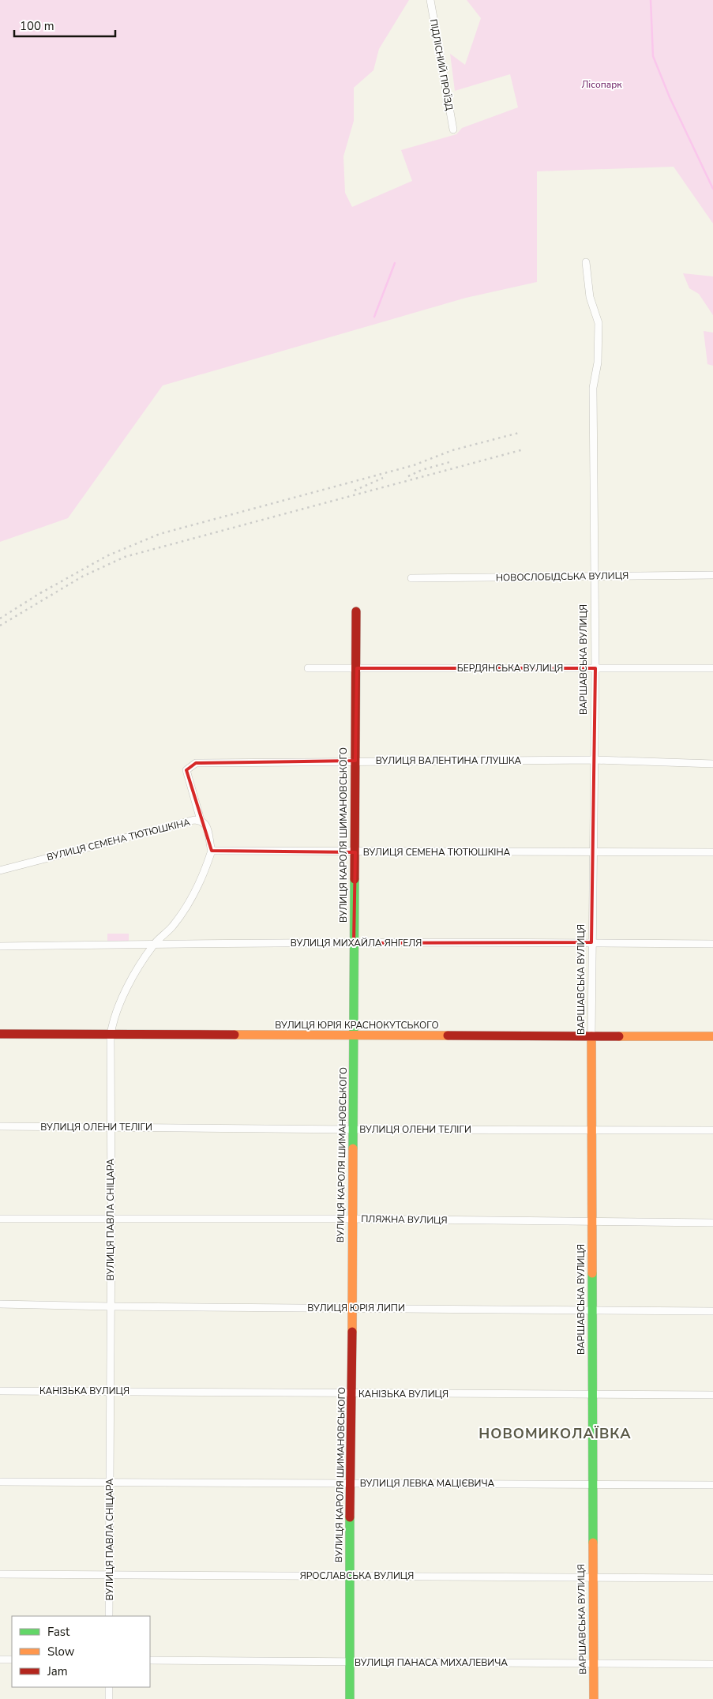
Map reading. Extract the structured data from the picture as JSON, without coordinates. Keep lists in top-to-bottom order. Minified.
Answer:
{"streets":{"street":["ПІДЛІСНИЙ ПРОЇЗД","НОВОСЛОБІДСЬКА ВУЛИЦЯ","ВАРШАВСЬКА ВУЛИЦЯ","БЕРДЯНСЬКА ВУЛИЦЯ","ВУЛИЦЯ ВАЛЕНТИНА ГЛУШКА","ВУЛИЦЯ КАРОЛЯ ШИМАНОВСЬКОГО","ВУЛИЦЯ СЕМЕНА ТЮТЮШКІНА","ВУЛИЦЯ МИХАЙЛА ЯНГЕЛЯ","ВУЛИЦЯ ЮРІЯ КРАСНОКУТСЬКОГО","ВУЛИЦЯ ОЛЕНИ ТЕЛІГИ","ВУЛИЦЯ ПАВЛА СНІЦАРА","ПЛЯЖНА ВУЛИЦЯ","ВУЛИЦЯ ЮРІЯ ЛИПИ","КАНІЗЬКА ВУЛИЦЯ","ВУЛИЦЯ ЛЕВКА МАЦІЄВИЧА","ЯРОСЛАВСЬКА ВУЛИЦЯ","ВУЛИЦЯ ПАНАСА МИХАЛЕВИЧА"]},"crossings":[["НОВОСЛОБІДСЬКА ВУЛИЦЯ","ВАРШАВСЬКА ВУЛИЦЯ"],["ВАРШАВСЬКА ВУЛИЦЯ","БЕРДЯНСЬКА ВУЛИЦЯ"],["ВАРШАВСЬКА ВУЛИЦЯ","ВУЛИЦЯ ВАЛЕНТИНА ГЛУШКА"],["ВАРШАВСЬКА ВУЛИЦЯ","ВУЛИЦЯ СЕМЕНА ТЮТЮШКІНА"],["ВАРШАВСЬКА ВУЛИЦЯ","ВУЛИЦЯ МИХАЙЛА ЯНГЕЛЯ"],["ВАРШАВСЬКА ВУЛИЦЯ","ВУЛИЦЯ ЮРІЯ КРАСНОКУТСЬКОГО"],["ВАРШАВСЬКА ВУЛИЦЯ","ВУЛИЦЯ ОЛЕНИ ТЕЛІГИ"],["ВАРШАВСЬКА ВУЛИЦЯ","ПЛЯЖНА ВУЛИЦЯ"],["ВАРШАВСЬКА ВУЛИЦЯ","ВУЛИЦЯ ЮРІЯ ЛИПИ"],["ВАРШАВСЬКА ВУЛИЦЯ","КАНІЗЬКА ВУЛИЦЯ"],["ВАРШАВСЬКА ВУЛИЦЯ","ВУЛИЦЯ ЛЕВКА МАЦІЄВИЧА"],["ВАРШАВСЬКА ВУЛИЦЯ","ЯРОСЛАВСЬКА ВУЛИЦЯ"],["ВАРШАВСЬКА ВУЛИЦЯ","ВУЛИЦЯ ПАНАСА МИХАЛЕВИЧА"],["БЕРДЯНСЬКА ВУЛИЦЯ","ВУЛИЦЯ КАРОЛЯ ШИМАНОВСЬКОГО"],["ВУЛИЦЯ ВАЛЕНТИНА ГЛУШКА","ВУЛИЦЯ КАРОЛЯ ШИМАНОВСЬКОГО"],["ВУЛИЦЯ ВАЛЕНТИНА ГЛУШКА","ВУЛИЦЯ СЕМЕНА ТЮТЮШКІНА"],["ВУЛИЦЯ КАРОЛЯ ШИМАНОВСЬКОГО","ВУЛИЦЯ СЕМЕНА ТЮТЮШКІНА"],["ВУЛИЦЯ КАРОЛЯ ШИМАНОВСЬКОГО","ВУЛИЦЯ МИХАЙЛА ЯНГЕЛЯ"],["ВУЛИЦЯ КАРОЛЯ ШИМАНОВСЬКОГО","ВУЛИЦЯ ЮРІЯ КРАСНОКУТСЬКОГО"],["ВУЛИЦЯ КАРОЛЯ ШИМАНОВСЬКОГО","ВУЛИЦЯ ОЛЕНИ ТЕЛІГИ"],["ВУЛИЦЯ КАРОЛЯ ШИМАНОВСЬКОГО","ПЛЯЖНА ВУЛИЦЯ"],["ВУЛИЦЯ КАРОЛЯ ШИМАНОВСЬКОГО","ВУЛИЦЯ ЮРІЯ ЛИПИ"],["ВУЛИЦЯ КАРОЛЯ ШИМАНОВСЬКОГО","КАНІЗЬКА ВУЛИЦЯ"],["ВУЛИЦЯ КАРОЛЯ ШИМАНОВСЬКОГО","ВУЛИЦЯ ЛЕВКА МАЦІЄВИЧА"],["ВУЛИЦЯ КАРОЛЯ ШИМАНОВСЬКОГО","ЯРОСЛАВСЬКА ВУЛИЦЯ"],["ВУЛИЦЯ КАРОЛЯ ШИМАНОВСЬКОГО","ВУЛИЦЯ ПАНАСА МИХАЛЕВИЧА"],["ВУЛИЦЯ СЕМЕНА ТЮТЮШКІНА","ВУЛИЦЯ ПАВЛА СНІЦАРА"],["ВУЛИЦЯ МИХАЙЛА ЯНГЕЛЯ","ВУЛИЦЯ ПАВЛА СНІЦАРА"],["ВУЛИЦЯ ЮРІЯ КРАСНОКУТСЬКОГО","ВУЛИЦЯ ПАВЛА СНІЦАРА"],["ВУЛИЦЯ ОЛЕНИ ТЕЛІГИ","ВУЛИЦЯ ПАВЛА СНІЦАРА"],["ВУЛИЦЯ ПАВЛА СНІЦАРА","ПЛЯЖНА ВУЛИЦЯ"],["ВУЛИЦЯ ПАВЛА СНІЦАРА","ВУЛИЦЯ ЮРІЯ ЛИПИ"],["ВУЛИЦЯ ПАВЛА СНІЦАРА","КАНІЗЬКА ВУЛИЦЯ"],["ВУЛИЦЯ ПАВЛА СНІЦАРА","ВУЛИЦЯ ЛЕВКА МАЦІЄВИЧА"],["ВУЛИЦЯ ПАВЛА СНІЦАРА","ЯРОСЛАВСЬКА ВУЛИЦЯ"]],"districts":["НОВОМИКОЛАЇВКА"],"parks":["Лісопарк"],"legend":["Fast","Slow","Jam"],"scale_bar":"100 m"}
